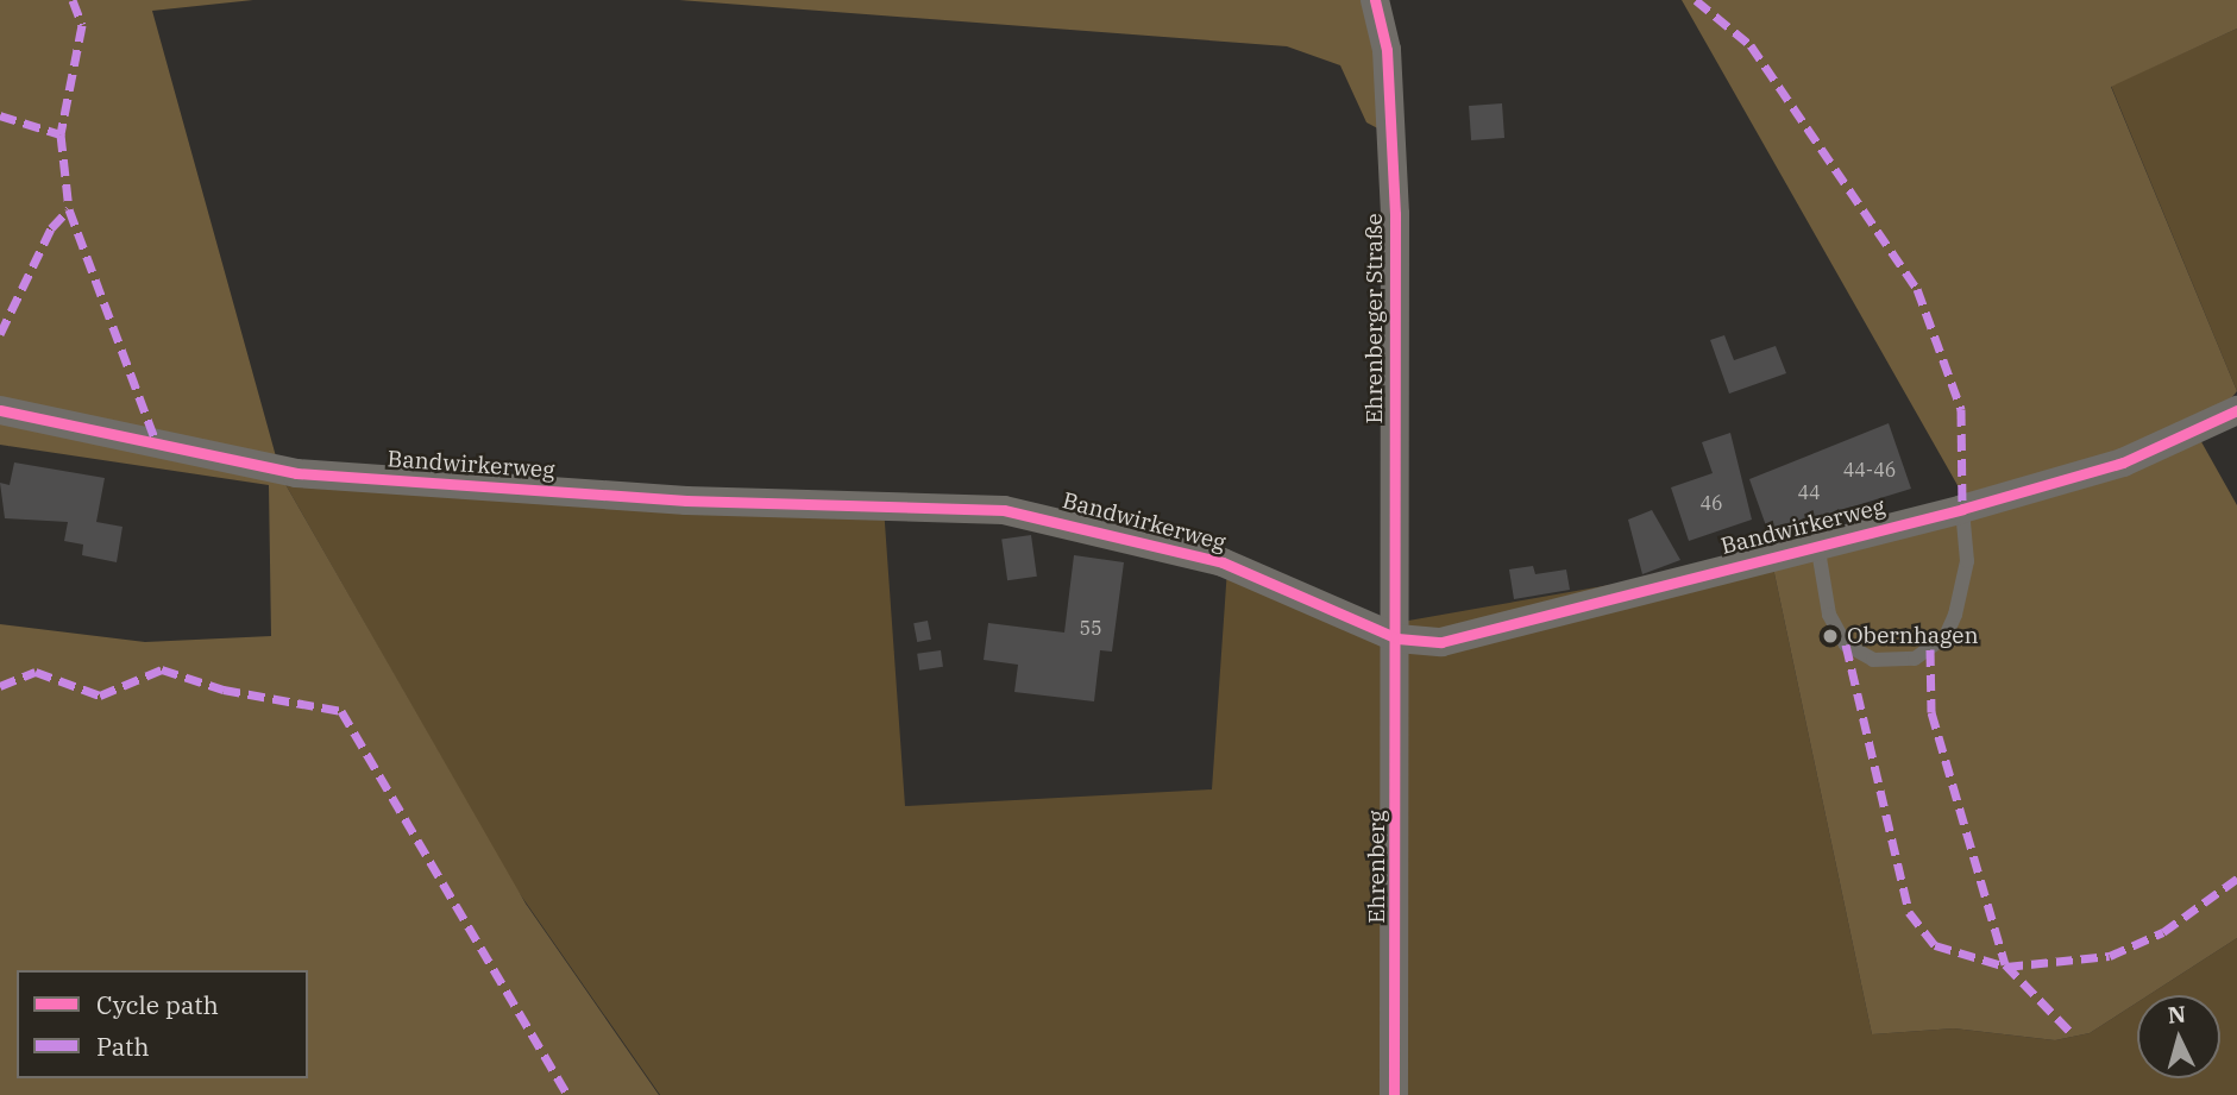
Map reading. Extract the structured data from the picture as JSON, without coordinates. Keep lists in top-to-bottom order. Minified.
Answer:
{"streets":{"street":["Ehrenberger Straße","Bandwirkerweg","Ehrenberg"]},"crossings":[["Ehrenberger Straße","Bandwirkerweg"],["Ehrenberger Straße","Ehrenberg"],["Bandwirkerweg","Ehrenberg"]],"places":["Obernhagen"],"house_numbers":["44-46","44","46","55"],"legend":["Cycle path","Path"],"north":"top"}
